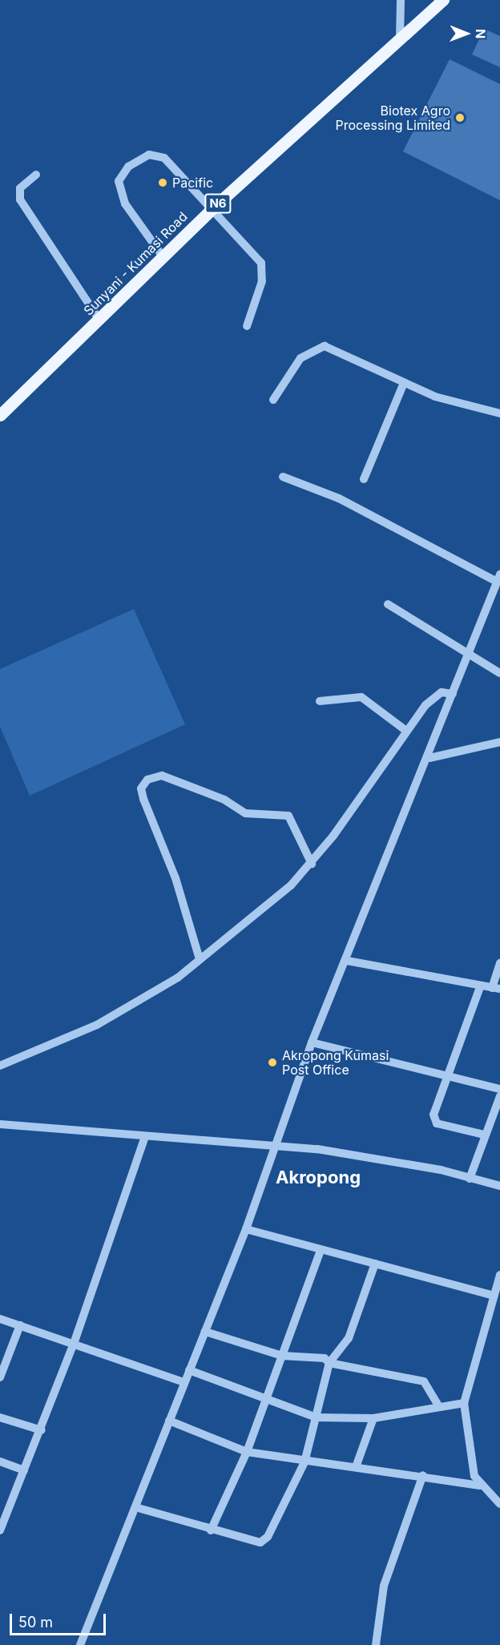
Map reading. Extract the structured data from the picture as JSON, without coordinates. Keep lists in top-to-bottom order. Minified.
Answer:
{"streets":{"main road":["N6","Sunyani - Kumasi Road"]},"districts":["Akropong"],"places":["Biotex Agro Processing Limited","Pacific","Akropong Kumasi Post Office"],"scale_bar":"50 m","north":"right"}
